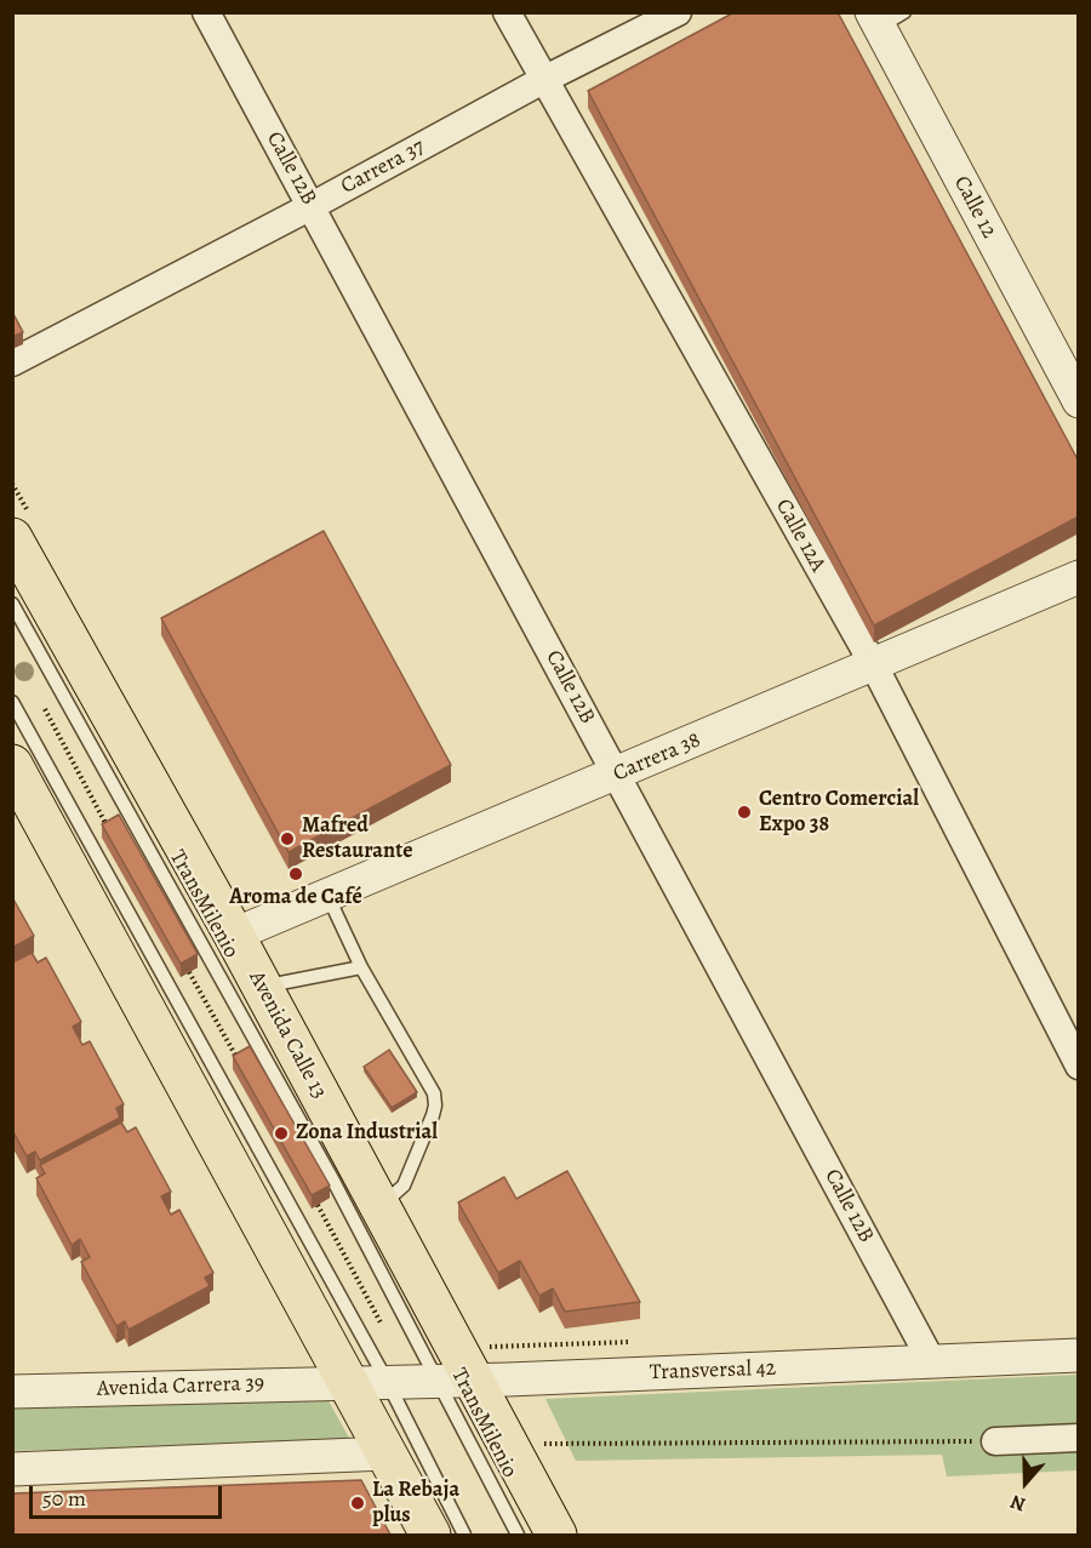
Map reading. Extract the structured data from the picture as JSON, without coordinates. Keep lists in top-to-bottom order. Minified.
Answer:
{"streets":{"main road":["Avenida Calle 13"],"street":["Carrera 37","Calle 12B","Calle 12","Calle 12A","Carrera 38","Transversal 42","Avenida Carrera 39"],"lane":["TransMilenio"]},"crossings":[["Carrera 37","Calle 12B"],["Carrera 37","Calle 12A"],["Calle 12B","Carrera 38"],["Calle 12B","Transversal 42"],["Calle 12A","Carrera 38"],["Carrera 38","Avenida Calle 13"],["TransMilenio","Avenida Calle 13"],["TransMilenio","Transversal 42"],["Avenida Calle 13","Transversal 42"],["Transversal 42","Avenida Carrera 39"]],"places":["Centro Comercial Expo 38","Mafred Restaurante","Aroma de Café","Zona Industrial","La Rebaja plus"],"scale_bar":"50 m","north":"bottom"}
